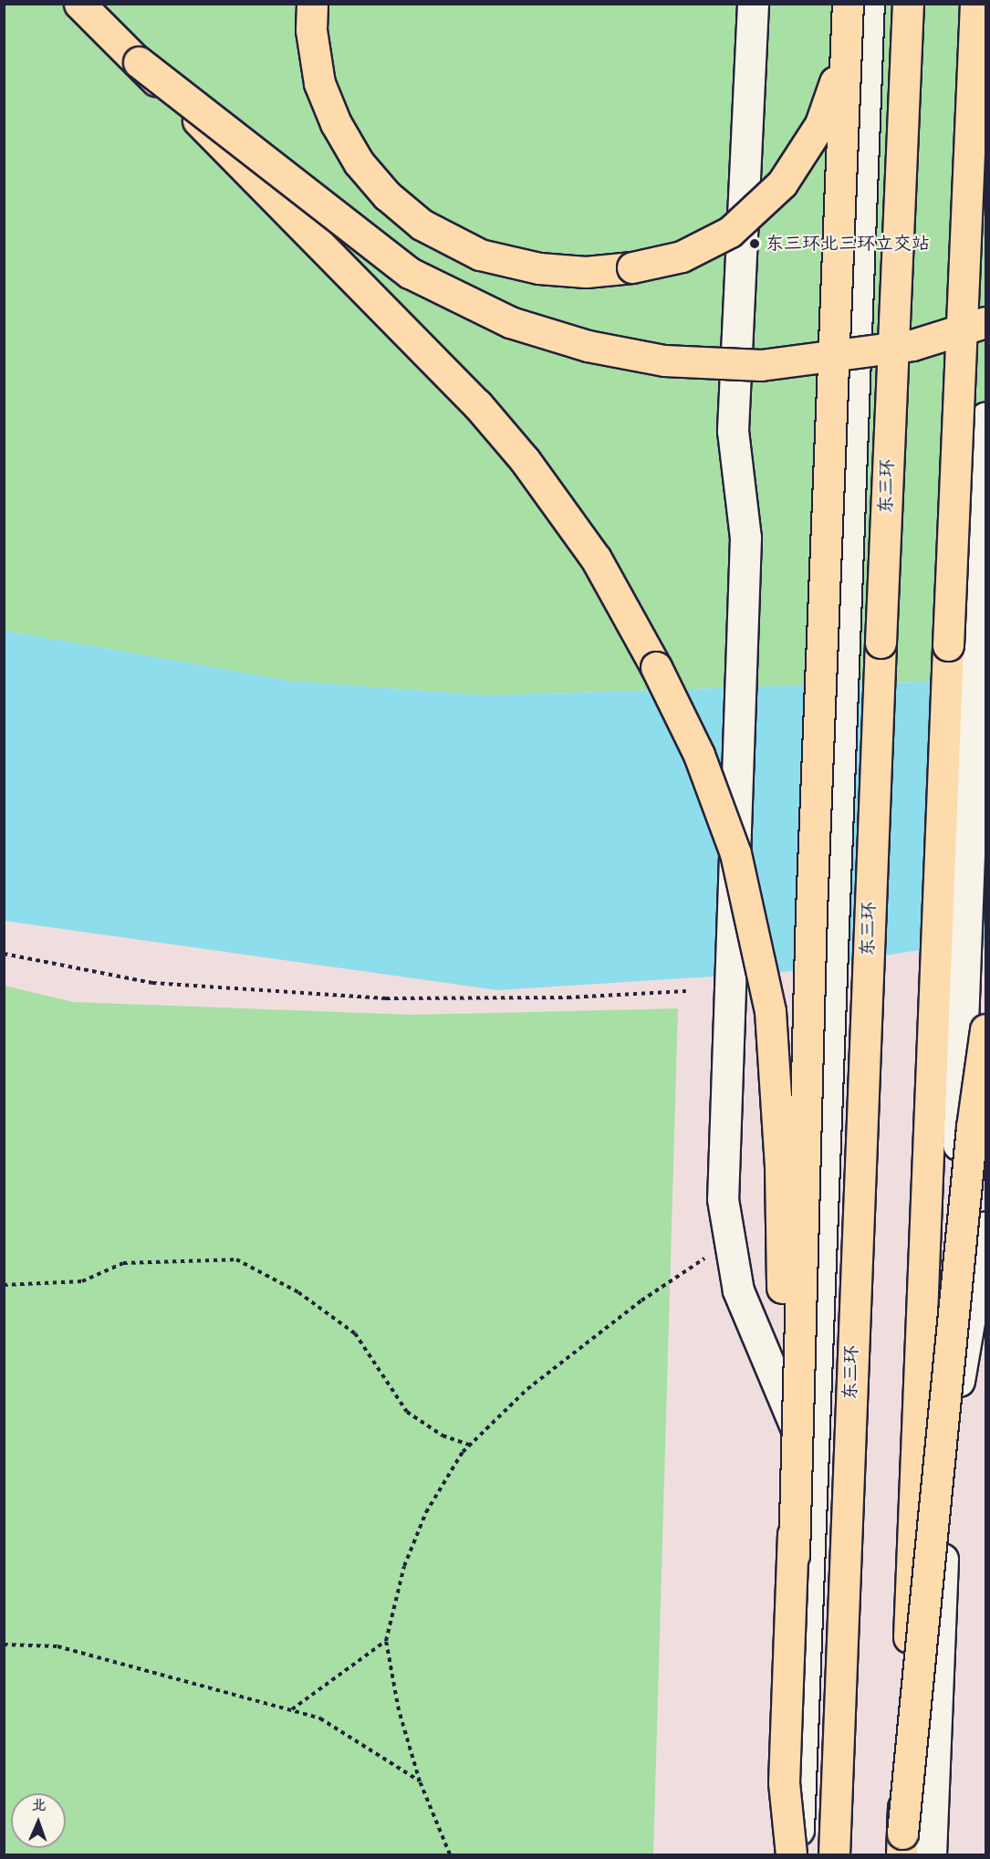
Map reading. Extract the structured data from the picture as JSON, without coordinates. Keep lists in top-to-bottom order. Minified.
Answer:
{"streets":{"highway":["东三环"]},"places":["东三环北三环立交站"],"north":"top"}
